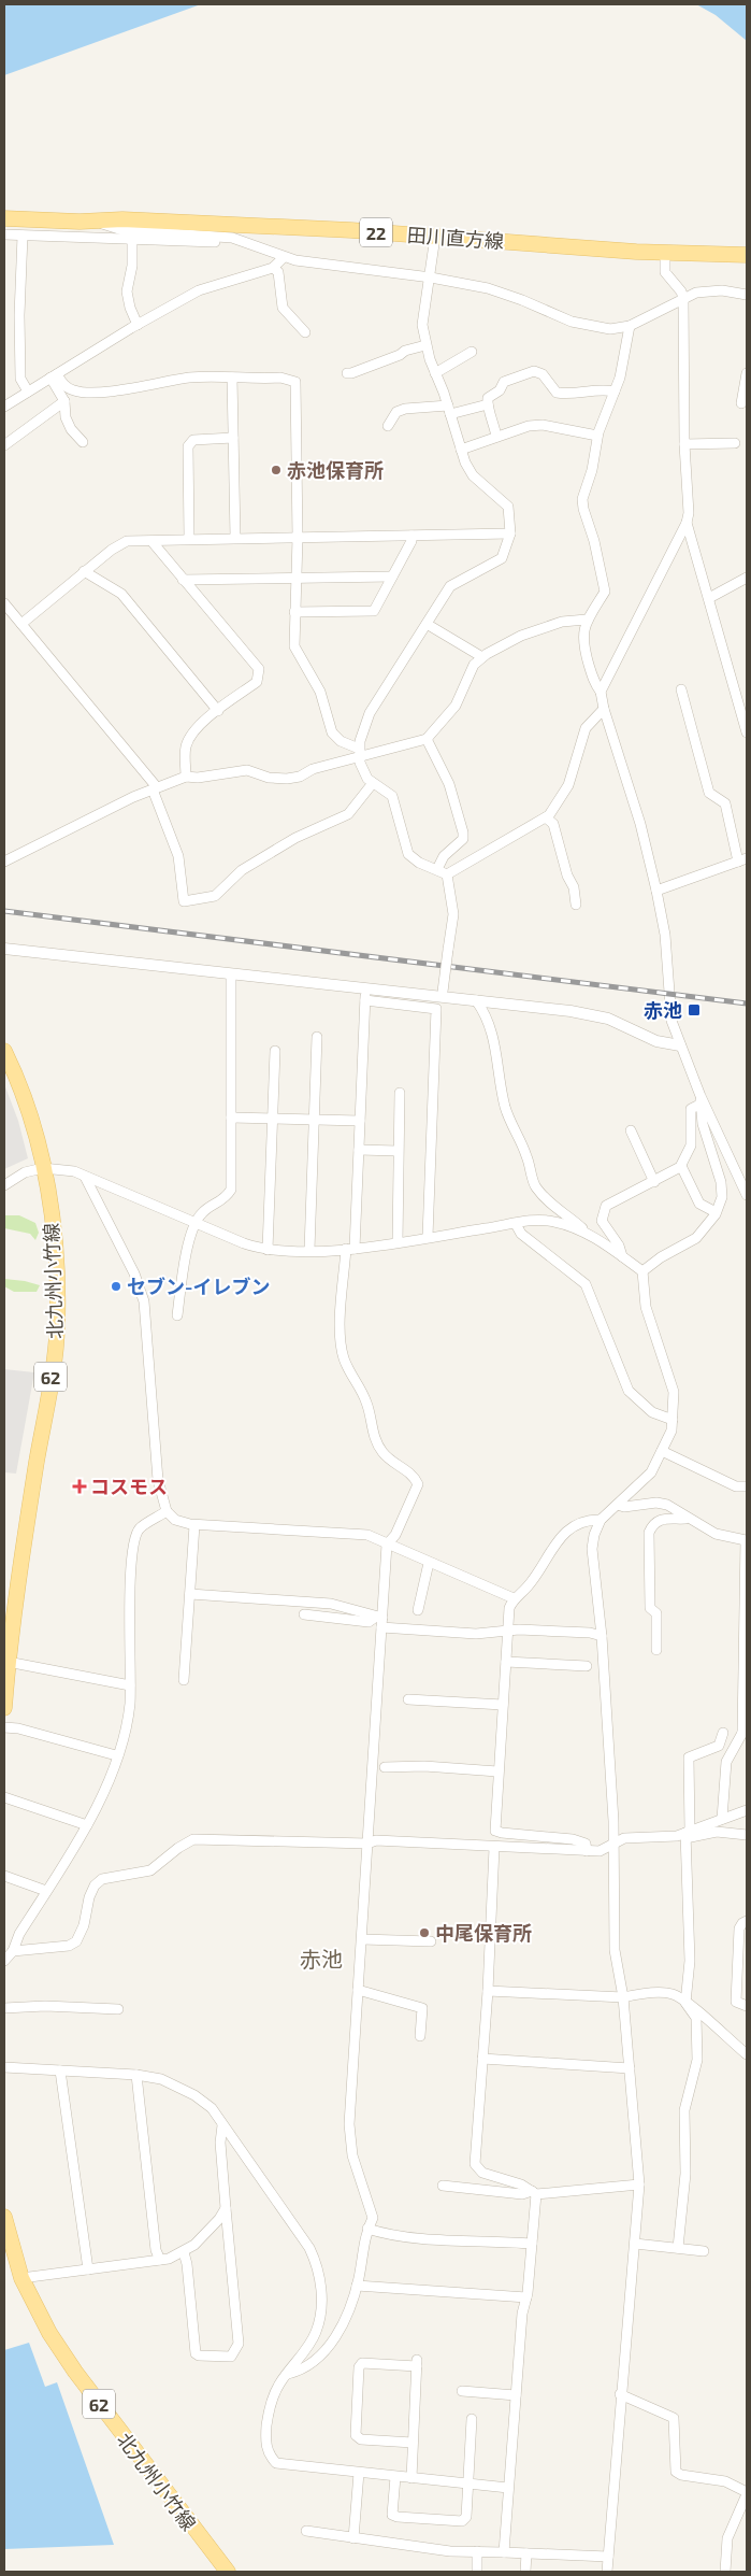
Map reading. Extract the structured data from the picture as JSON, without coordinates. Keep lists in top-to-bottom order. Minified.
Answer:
{"streets":{"main road":["22","田川直方線","北九州小竹線","62"]},"districts":["赤池"],"places":{"other":["赤池保育所","セブン-イレブン","中尾保育所"],"transit":["赤池"],"health":["コスモス"]}}
